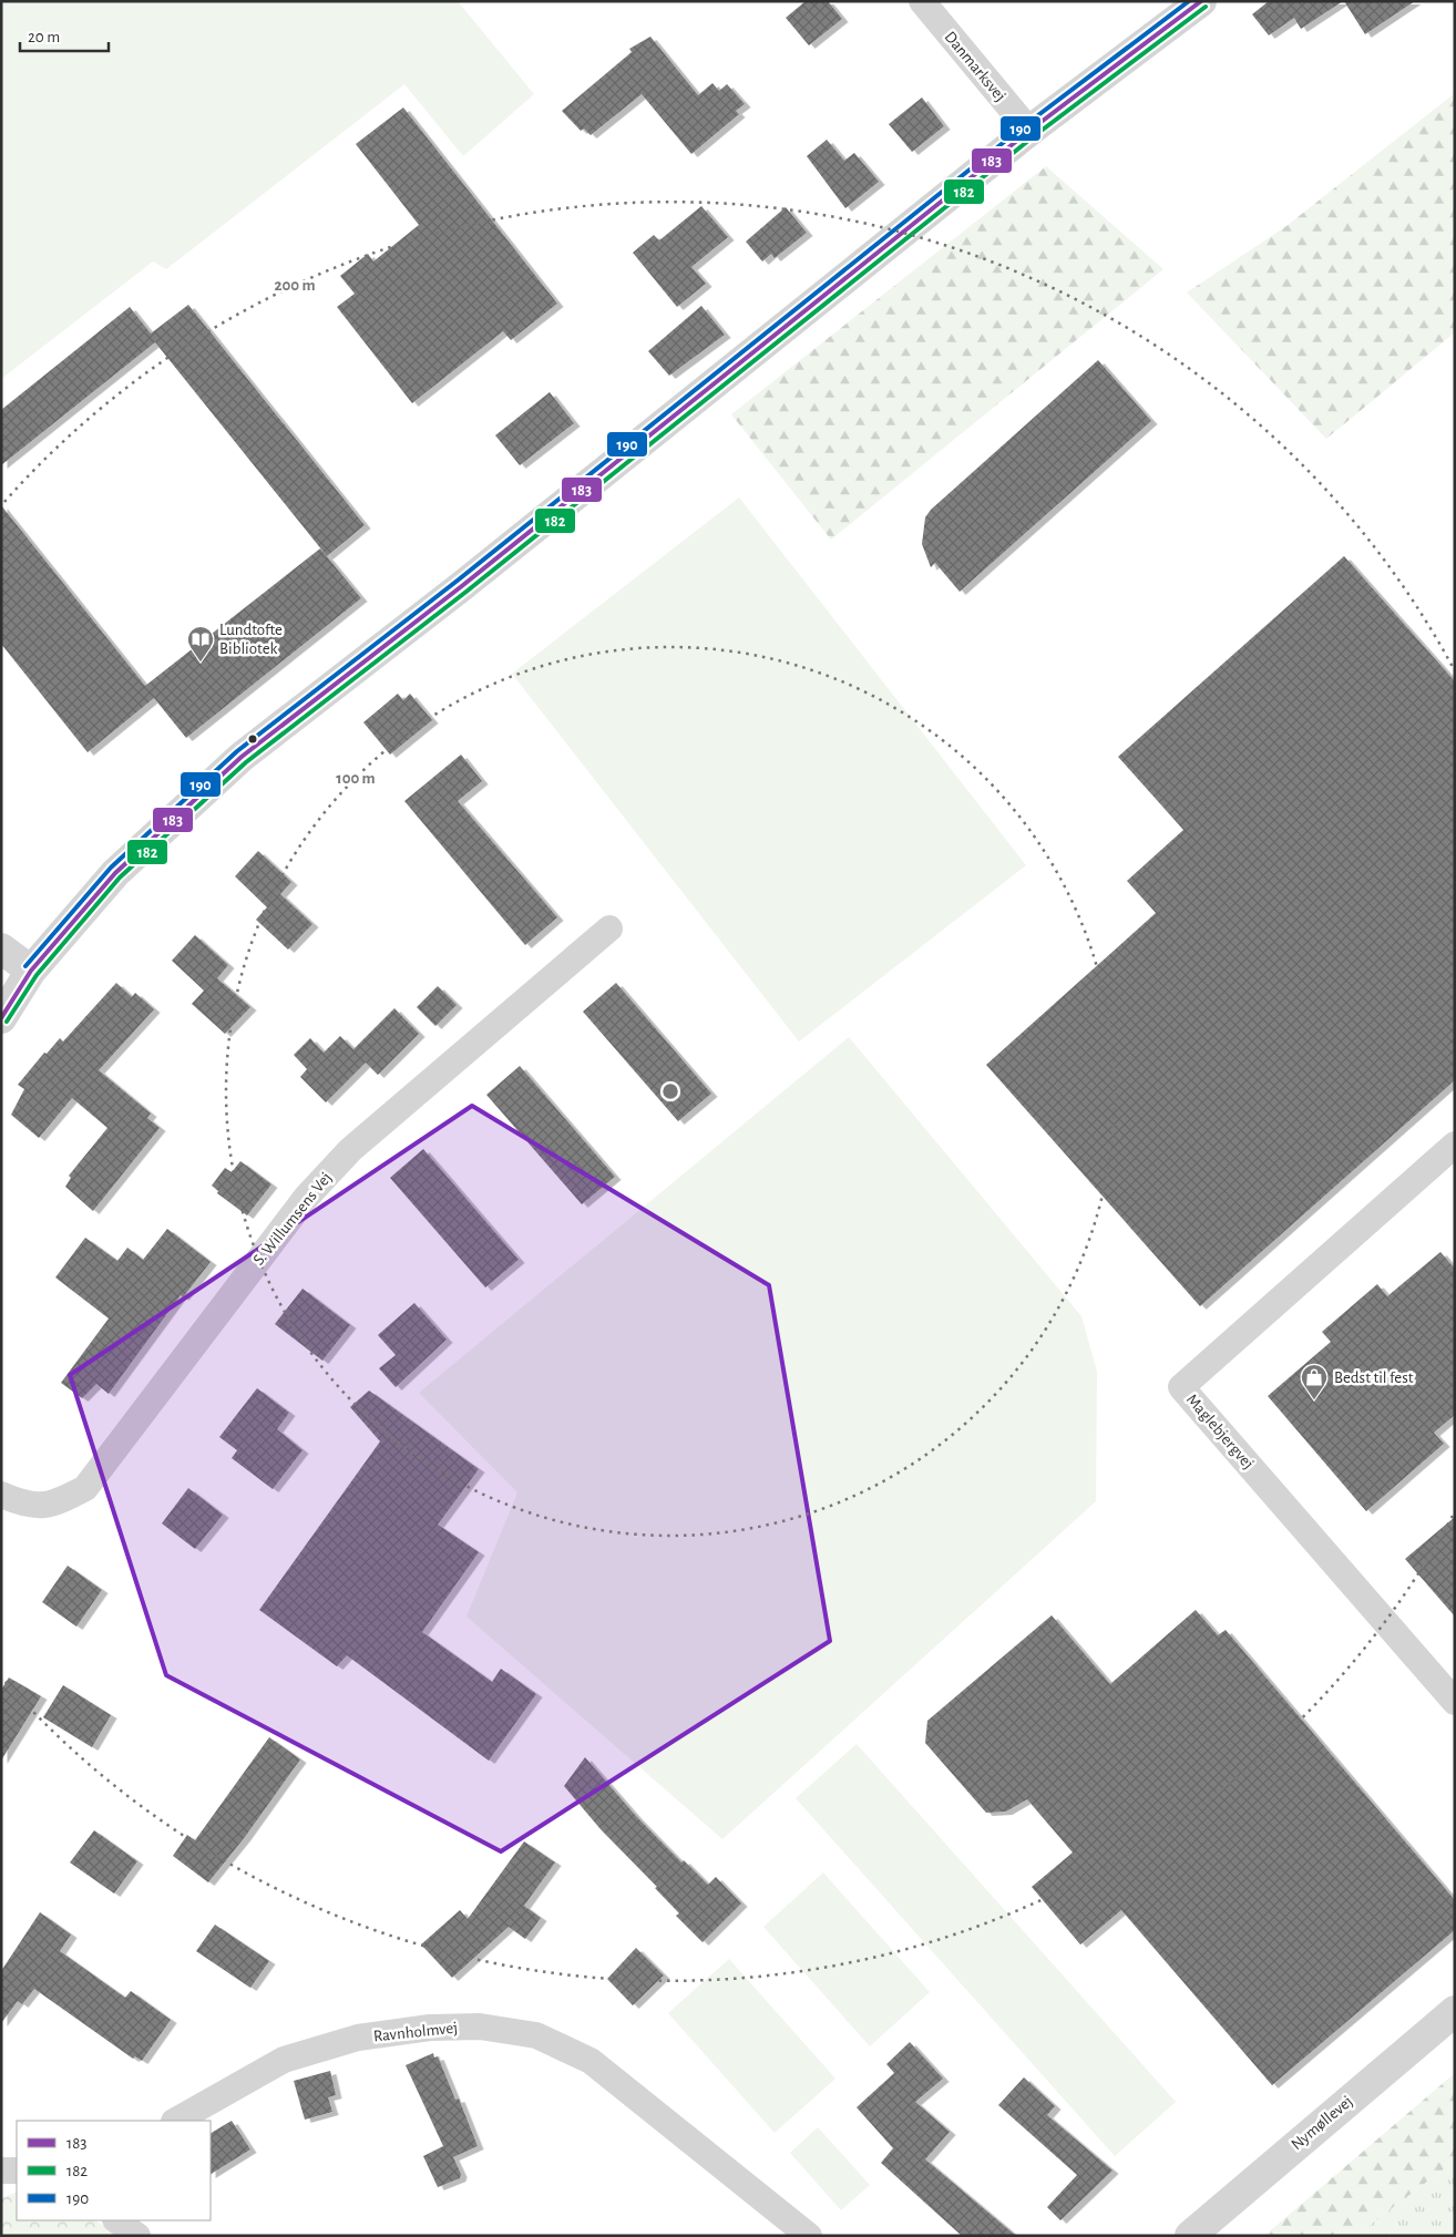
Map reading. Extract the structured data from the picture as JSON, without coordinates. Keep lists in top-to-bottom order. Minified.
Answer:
{"streets":{"street":["Danmarksvej","S. Willumsens Vej","Maglebjergvej","Ravnholmvej","Nymøllevej"]},"places":{"library":["Lundtofte Bibliotek"],"shop":["Bedst til fest"]},"lines":["transit line 183","transit line 190","transit line 182"],"legend":["183","182","190"],"scale_bar":"20 m","rings":["200 m","100 m"]}
